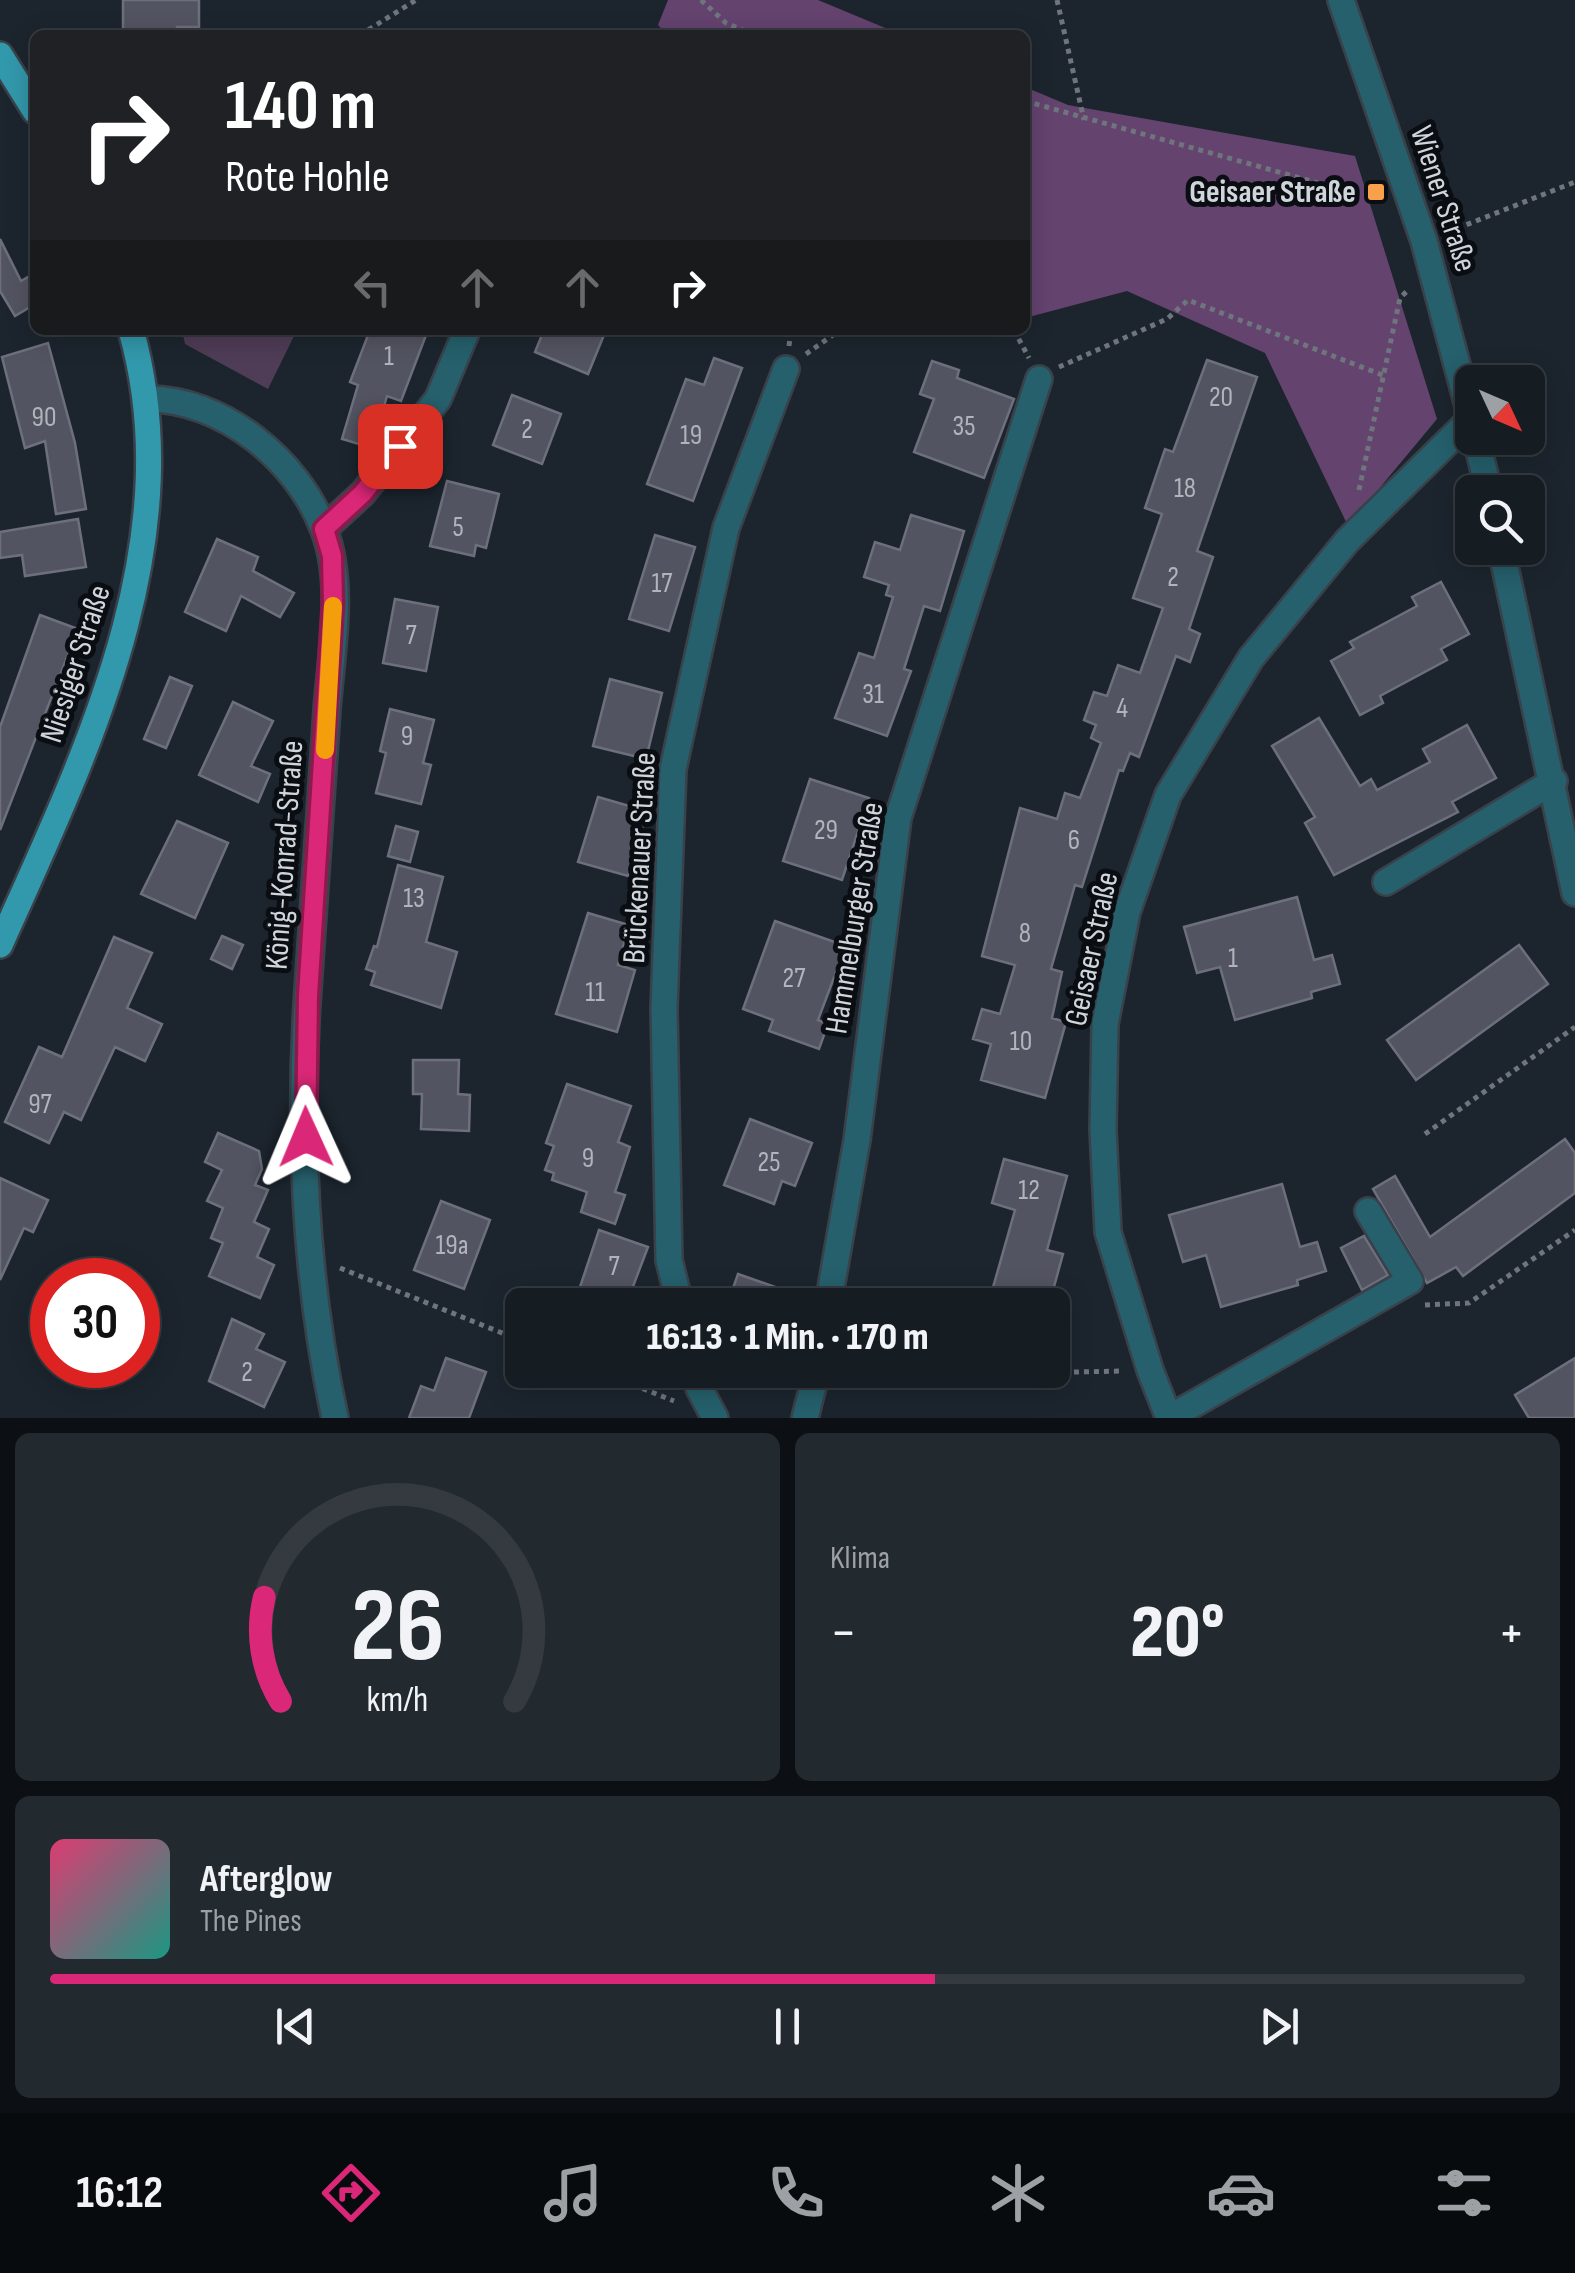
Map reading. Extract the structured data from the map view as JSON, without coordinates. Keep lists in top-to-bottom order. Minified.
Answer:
{"streets":{"main road":["Niesiger Straße"],"street":["Wiener Straße","König-Konrad-Straße","Brückenauer Straße","Hammelburger Straße","Geisaer Straße"]},"crossings":[["Niesiger Straße","König-Konrad-Straße"]],"places":{"transit":["Geisaer Straße"]},"house_numbers":["1","20","90","35","2","19","18","5","2","17","7","31","4","9","29","6","13","8","1","27","11","10","97","9","25","12","19a","7","2"],"north":"bottom right","page":{"turn":["140 m","Rote Hohle"],"limit":"30","trip":"16:13 · 1 Min. · 170 m","tile":"Klima","heat":["−","20°","+"],"song":["Afterglow","The Pines"],"tabs":"16:12","gauge":["26","km/h"]}}
